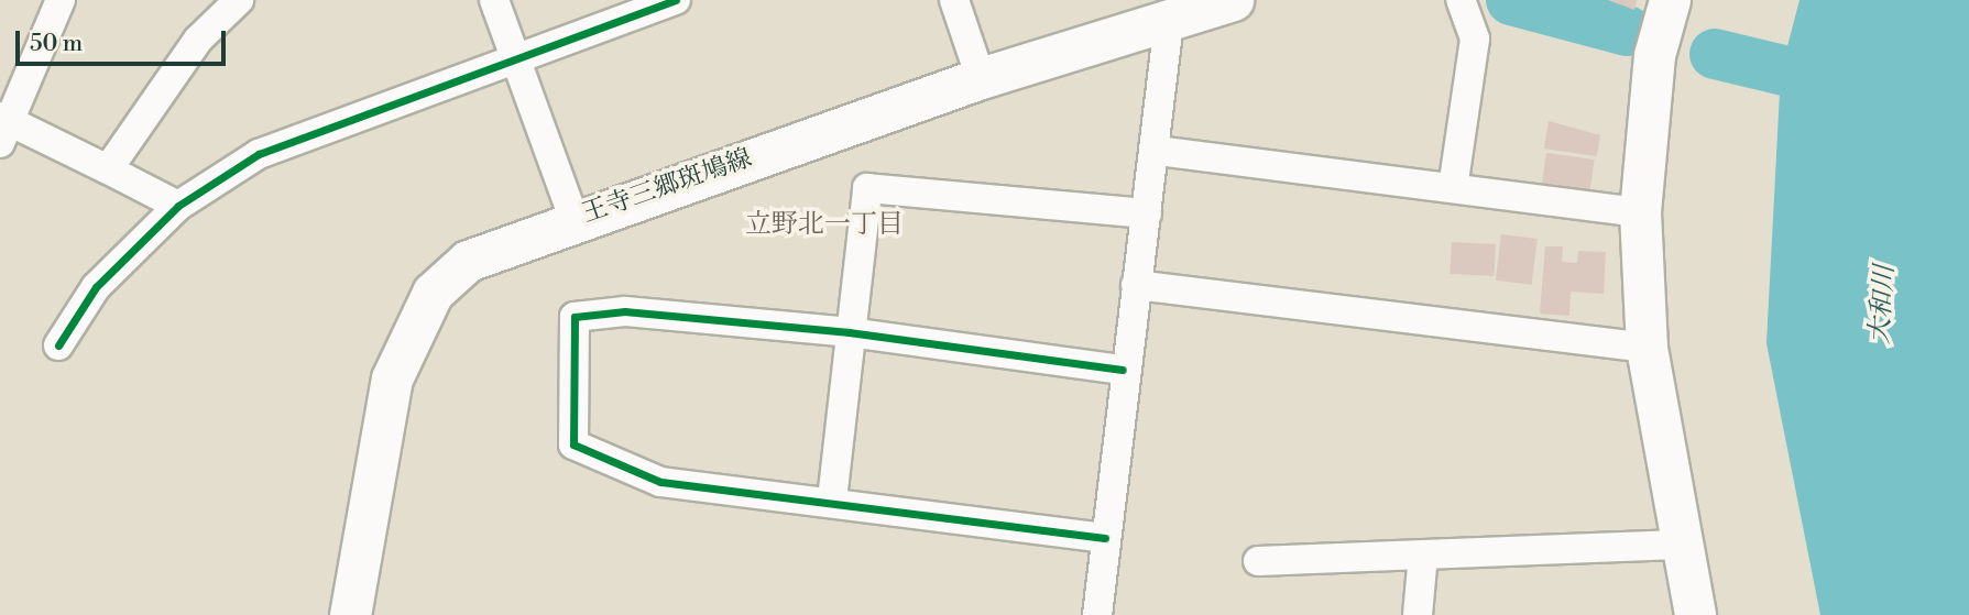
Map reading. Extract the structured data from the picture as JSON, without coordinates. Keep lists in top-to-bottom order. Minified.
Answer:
{"streets":{"main road":["王寺三郷斑鳩線"]},"districts":["立野北一丁目"],"water":["大和川"],"scale_bar":"50 m"}
